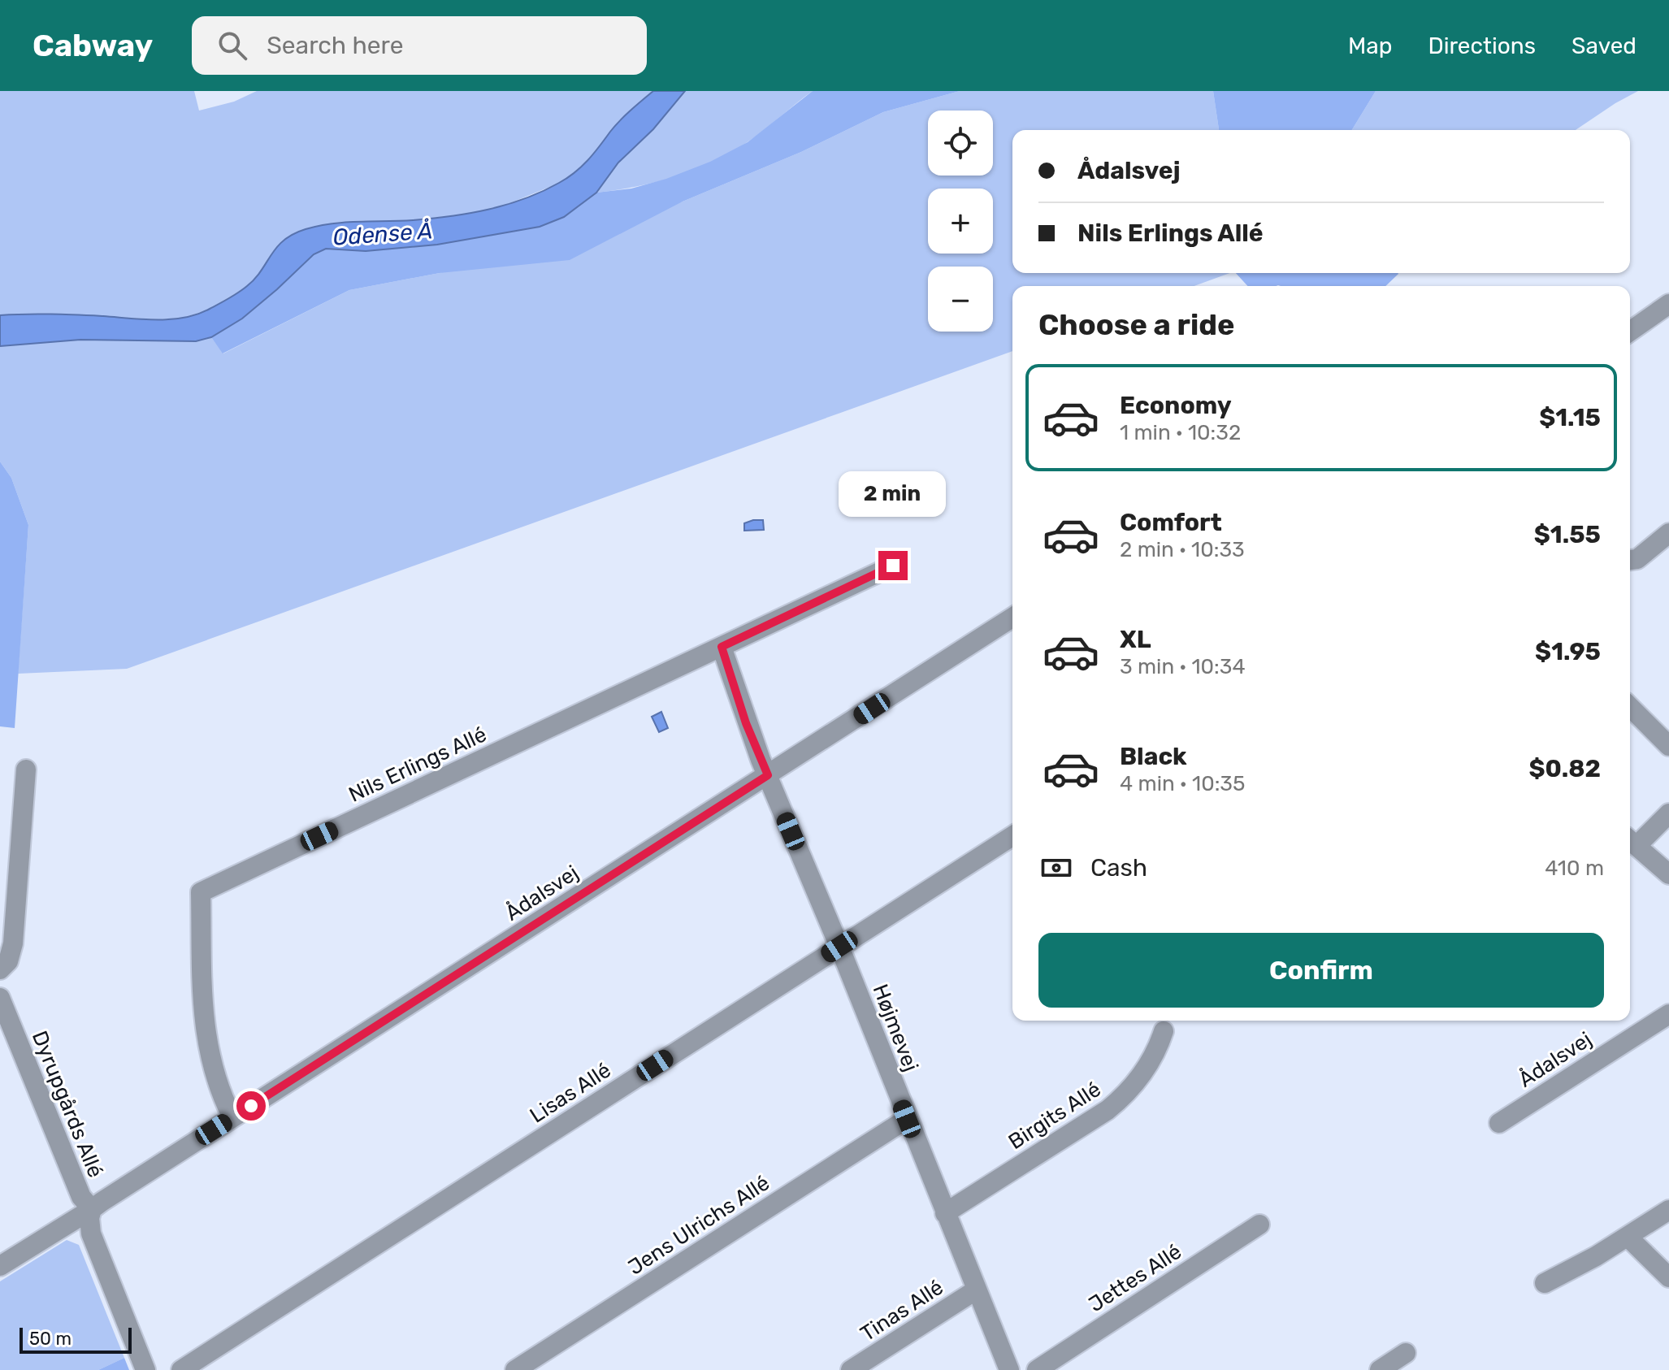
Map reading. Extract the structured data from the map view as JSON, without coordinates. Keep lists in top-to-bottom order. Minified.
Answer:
{"streets":{"street":["Nils Erlings Allé","Ådalsvej","Højmevej","Lisas Allé","Dyrupgårds Allé","Birgits Allé","Jens Ulrichs Allé","Jettes Allé","Tinas Allé"]},"crossings":[["Nils Erlings Allé","Ådalsvej"],["Ådalsvej","Højmevej"],["Ådalsvej","Dyrupgårds Allé"],["Højmevej","Lisas Allé"],["Højmevej","Birgits Allé"],["Højmevej","Jens Ulrichs Allé"],["Højmevej","Tinas Allé"]],"water":["Odense Å"],"scale_bar":"50 m","page":{"header":"Cabway","search":"Search here","nav":["Map","Directions","Saved"],"map_buttons":["+","−"],"banner":["Ådalsvej","Nils Erlings Allé"],"heading":"Choose a ride","list":[{"name":"Economy","note":"1 min · 10:32","value":"$1.15"},{"name":"Comfort","note":"2 min · 10:33","value":"$1.55"},{"name":"XL","note":"3 min · 10:34","value":"$1.95"},{"name":"Black","note":"4 min · 10:35","value":"$0.82"}],"bubble":"2 min","pay":["Cash","410 m"],"buttons":"Confirm","scale":"50 m"}}
